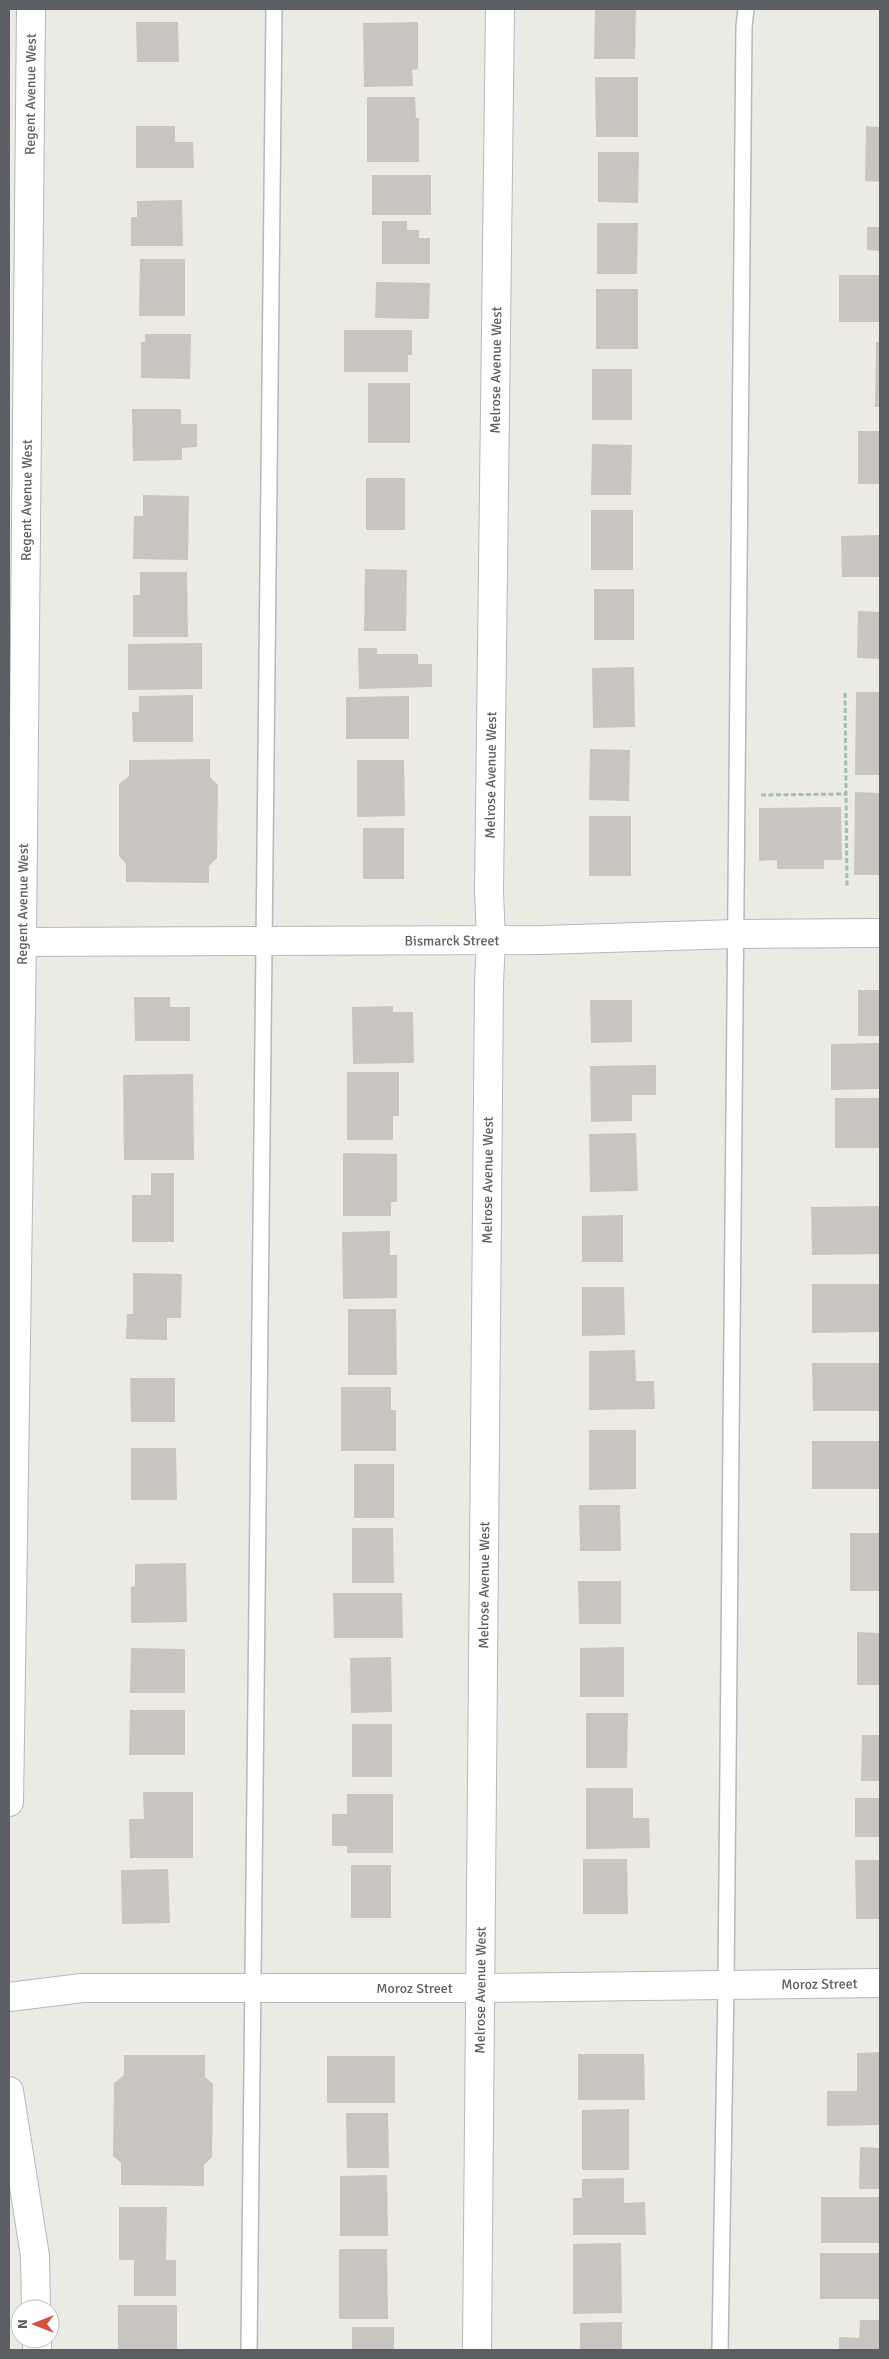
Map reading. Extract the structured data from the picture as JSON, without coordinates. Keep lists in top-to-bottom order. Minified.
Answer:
{"streets":{"street":["Regent Avenue West","Melrose Avenue West","Bismarck Street","Moroz Street"]},"crossings":[["Regent Avenue West","Bismarck Street"],["Melrose Avenue West","Bismarck Street"],["Melrose Avenue West","Moroz Street"]],"north":"left"}
